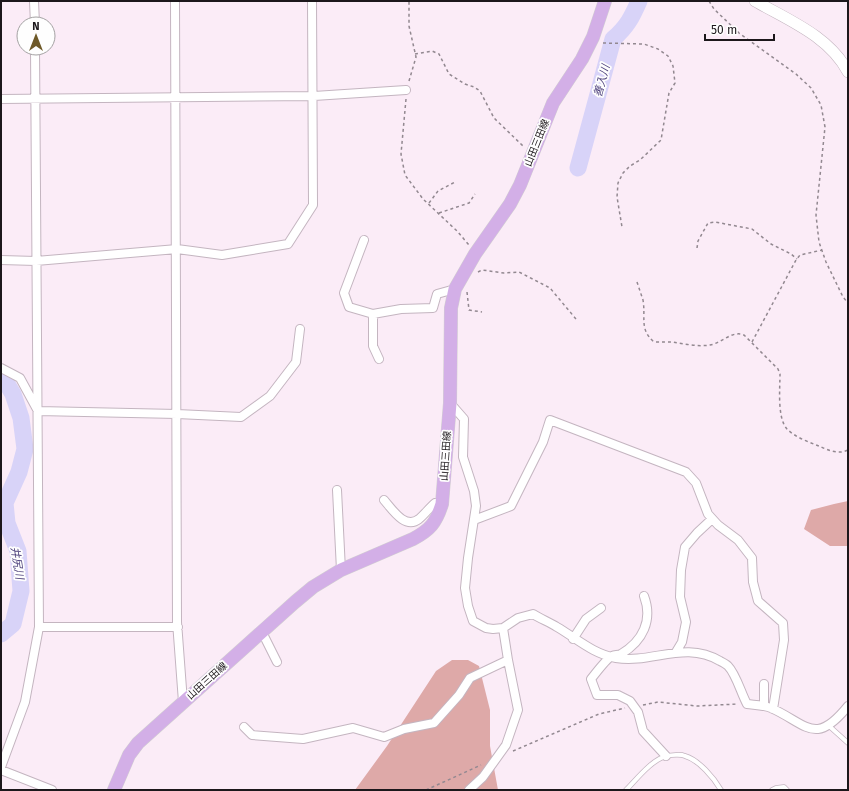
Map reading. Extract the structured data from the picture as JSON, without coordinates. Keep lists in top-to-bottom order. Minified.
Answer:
{"streets":{"main road":["山田三田線"]},"water":["善入川","井尻川"],"scale_bar":"50 m","north":"top"}
